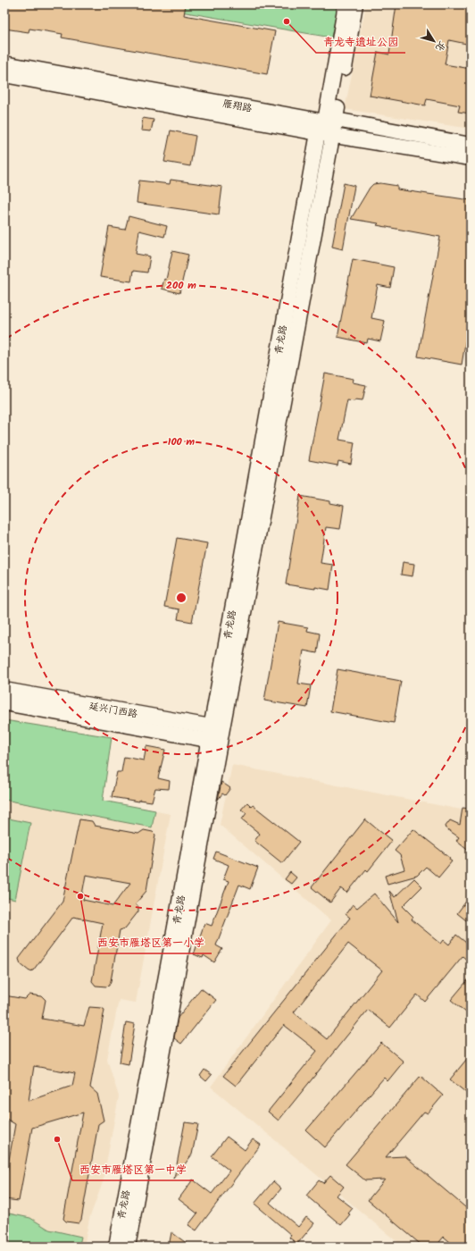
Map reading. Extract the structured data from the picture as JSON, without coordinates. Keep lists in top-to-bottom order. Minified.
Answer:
{"streets":{"street":["雁翔路","青龙路","延兴门西路"]},"crossings":[["雁翔路","青龙路"],["青龙路","延兴门西路"]],"places":["青龙寺遗址公园","西安市雁塔区第一小学","西安市雁塔区第一中学"],"north":"bottom right","rings":["200 m","100 m"]}
